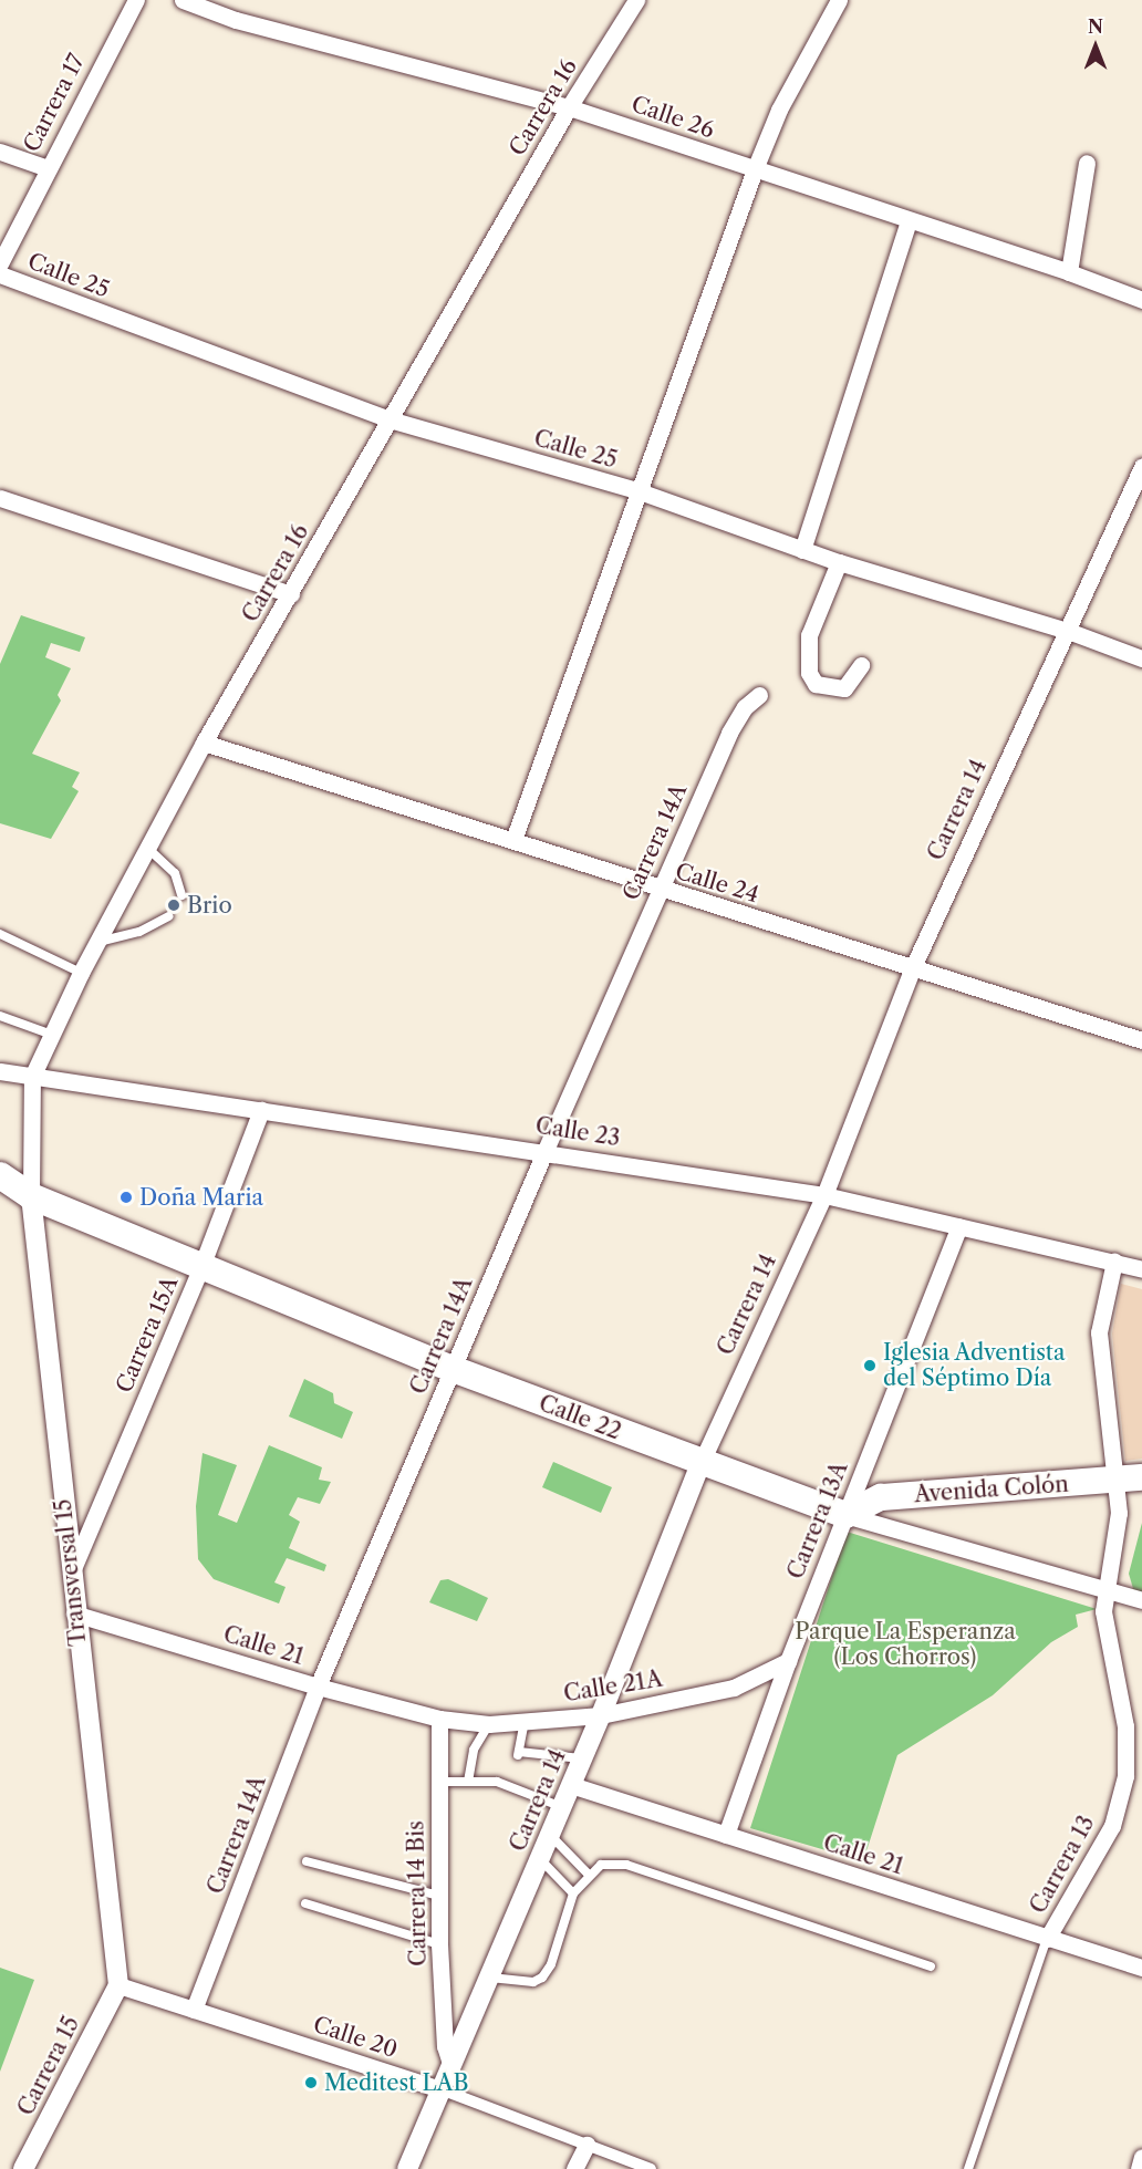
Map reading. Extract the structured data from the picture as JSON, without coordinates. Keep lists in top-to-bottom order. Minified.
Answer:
{"streets":{"main road":["Calle 22","Avenida Colón"],"street":["Carrera 17","Carrera 16","Calle 26","Calle 25","Carrera 14","Carrera 14A","Calle 24","Calle 23","Carrera 15A","Carrera 13A","Transversal 15","Calle 21","Calle 21A","Carrera 13","Carrera 14 Bis","Calle 20","Carrera 15"]},"crossings":[["Carrera 16","Calle 26"],["Carrera 16","Calle 25"],["Carrera 16","Calle 24"],["Carrera 16","Calle 23"],["Carrera 16","Calle 22"],["Carrera 16","Transversal 15"],["Calle 25","Carrera 14"],["Carrera 14","Calle 24"],["Carrera 14","Calle 23"],["Carrera 14","Calle 22"],["Carrera 14","Calle 21"],["Carrera 14","Calle 21A"],["Carrera 14","Carrera 14 Bis"],["Carrera 14","Calle 20"],["Carrera 14A","Calle 24"],["Carrera 14A","Calle 23"],["Carrera 14A","Calle 22"],["Carrera 14A","Calle 21"],["Carrera 14A","Calle 20"],["Calle 23","Carrera 15A"],["Calle 23","Carrera 13A"],["Calle 23","Carrera 13"],["Carrera 15A","Calle 22"],["Carrera 15A","Transversal 15"],["Calle 22","Avenida Colón"],["Calle 22","Carrera 13A"],["Calle 22","Transversal 15"],["Calle 22","Carrera 13"],["Avenida Colón","Carrera 13A"],["Avenida Colón","Carrera 13"],["Carrera 13A","Calle 21"],["Carrera 13A","Calle 21A"],["Transversal 15","Calle 21"],["Transversal 15","Calle 20"],["Transversal 15","Carrera 15"],["Calle 21","Calle 21A"],["Calle 21","Carrera 13"],["Calle 21","Carrera 14 Bis"],["Calle 21A","Carrera 14 Bis"],["Calle 20","Carrera 15"]],"parks":["Parque La Esperanza (Los Chorros)"],"places":["Brio","Doña Maria","Iglesia Adventista del Séptimo Día","Meditest LAB"],"north":"top"}
